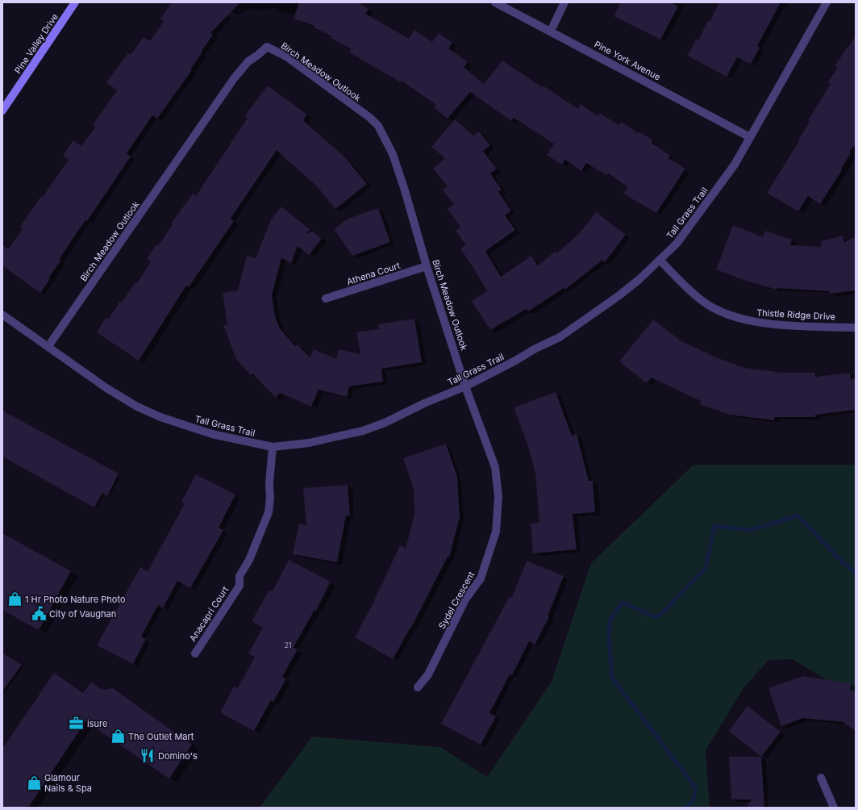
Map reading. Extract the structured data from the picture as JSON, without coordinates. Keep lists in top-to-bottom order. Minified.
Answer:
{"streets":{"main road":["Pine Valley Drive"],"street":["Pine York Avenue","Birch Meadow Outlook","Tall Grass Trail","Athena Court","Thistle Ridge Drive","Sydel Crescent","Anacapri Court"]},"crossings":[["Pine York Avenue","Tall Grass Trail"],["Birch Meadow Outlook","Tall Grass Trail"],["Birch Meadow Outlook","Athena Court"],["Birch Meadow Outlook","Sydel Crescent"],["Tall Grass Trail","Thistle Ridge Drive"],["Tall Grass Trail","Sydel Crescent"],["Tall Grass Trail","Anacapri Court"]],"places":{"shop":["1 Hr Photo Nature Photo","The Outlet Mart","Glamour Nails & Spa"],"public building":["City of Vaughan"],"office":["isure"],"restaurant":["Domino's"]},"house_numbers":["21"]}
